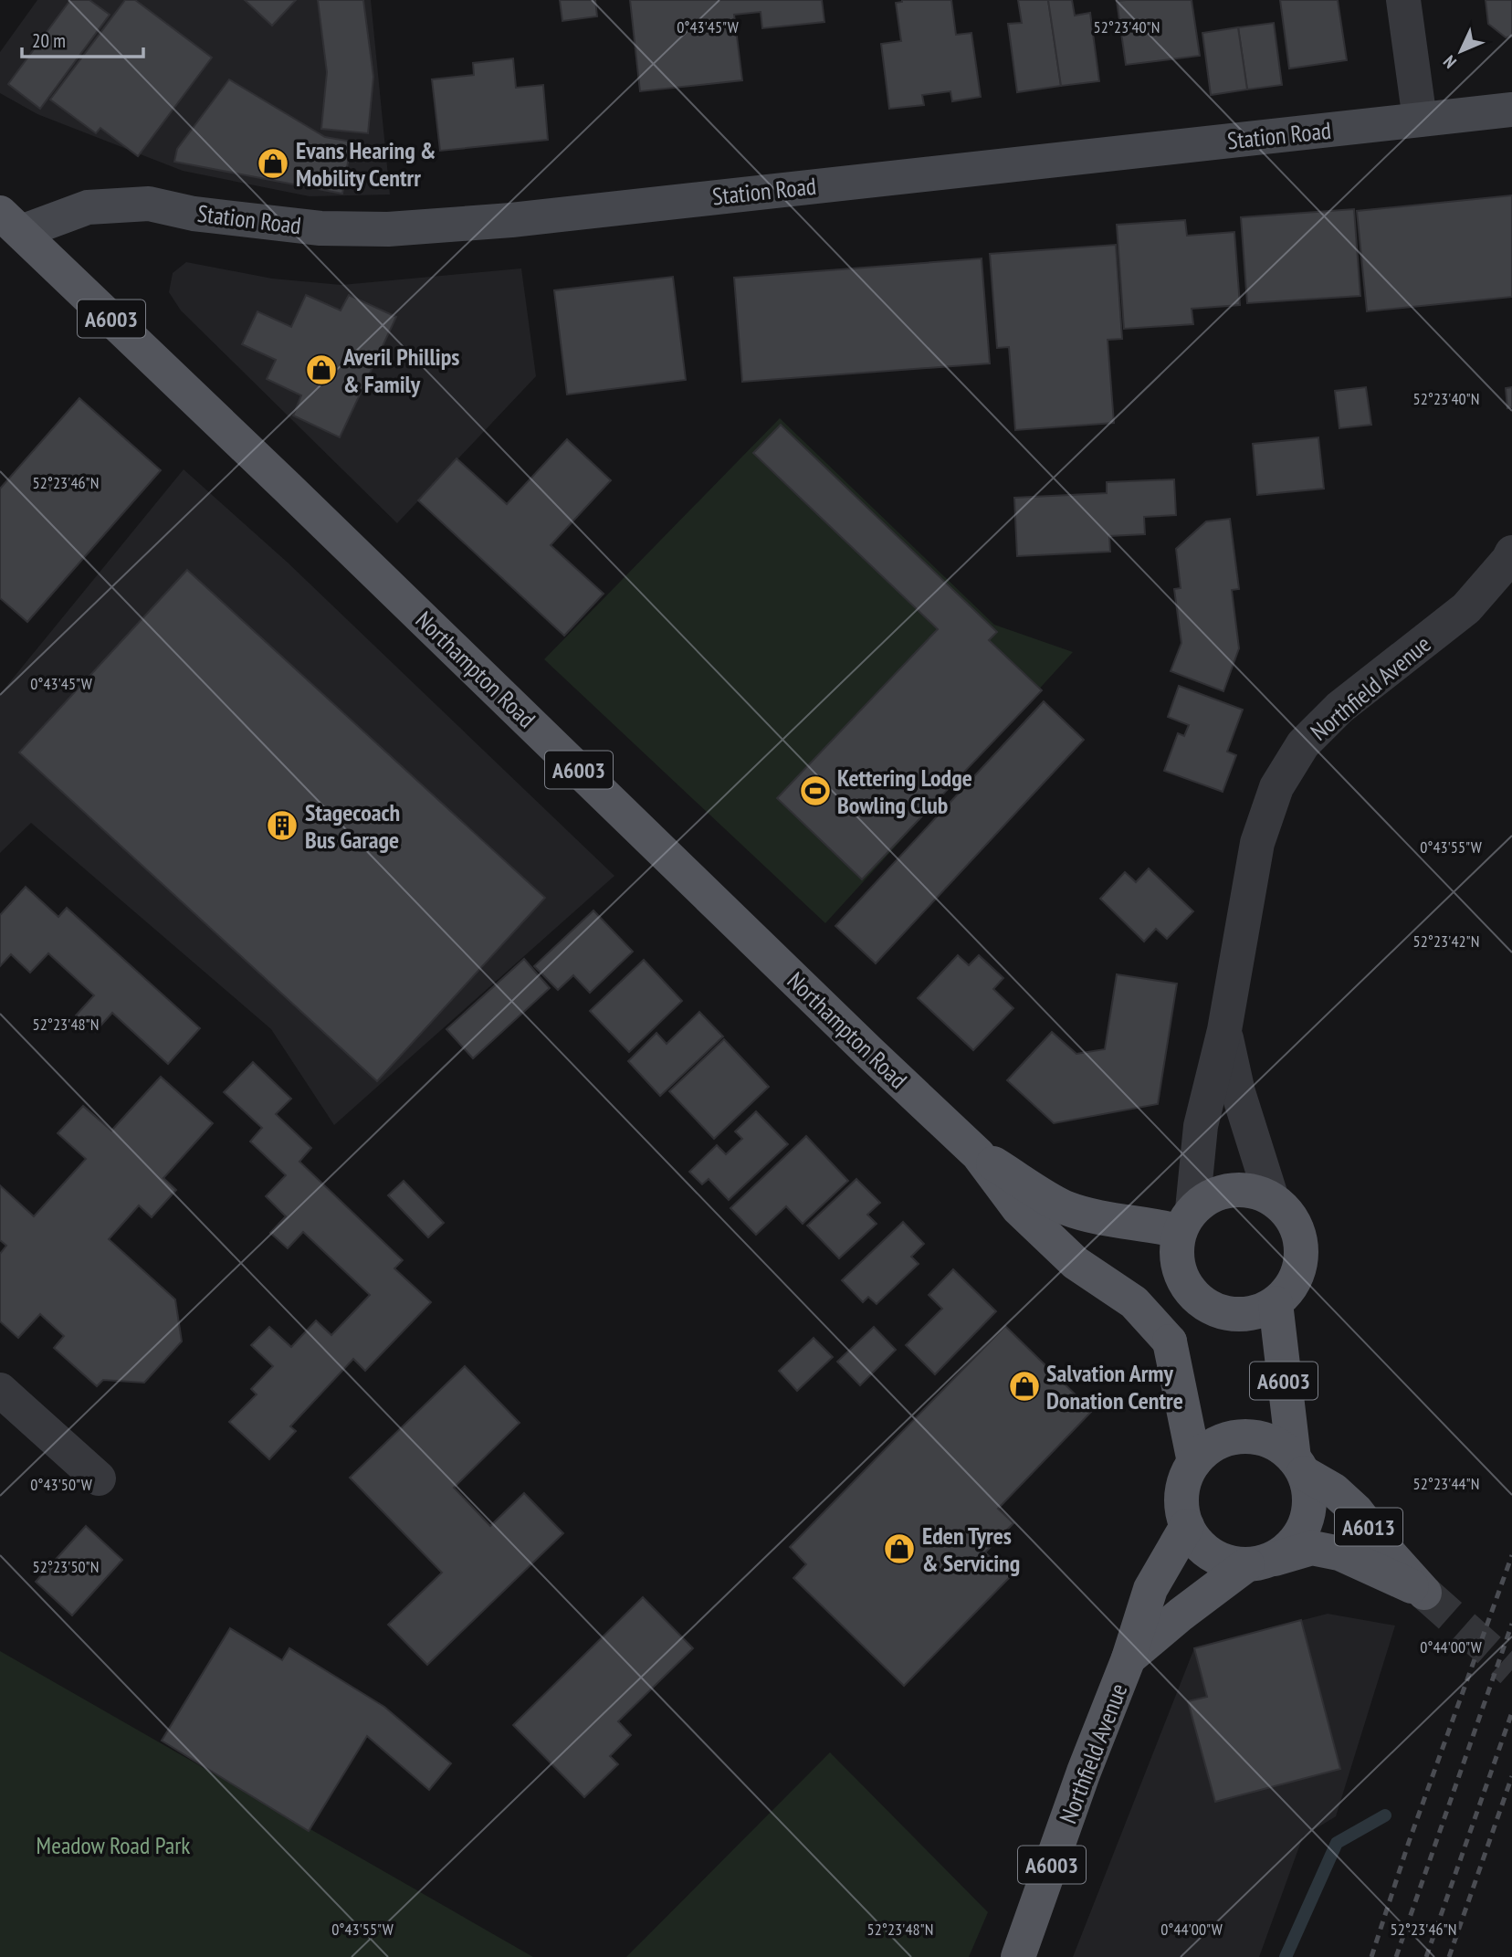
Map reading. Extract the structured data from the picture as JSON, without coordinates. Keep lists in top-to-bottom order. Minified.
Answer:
{"streets":{"main road":["Station Road","A6003","Northampton Road","Northfield Avenue","A6013"]},"crossings":[["Station Road","Northampton Road"],["A6003","Northampton Road"],["A6003","Northfield Avenue"],["A6003","A6013"],["Northampton Road","Northfield Avenue"],["Northfield Avenue","A6013"]],"parks":["Meadow Road Park"],"places":{"shop":["Evans Hearing & Mobility Centrr","Averil Phillips & Family","Salvation Army Donation Centre","Eden Tyres & Servicing"],"sports":["Kettering Lodge Bowling Club"],"building":["Stagecoach Bus Garage"]},"scale_bar":"20 m","north":"bottom left","coordinates":["0°43'45\"W","52°23'40\"N","52°23'46\"N","0°43'55\"W","52°23'42\"N","52°23'48\"N","52°23'44\"N","0°43'50\"W","52°23'50\"N","0°44'00\"W"]}
